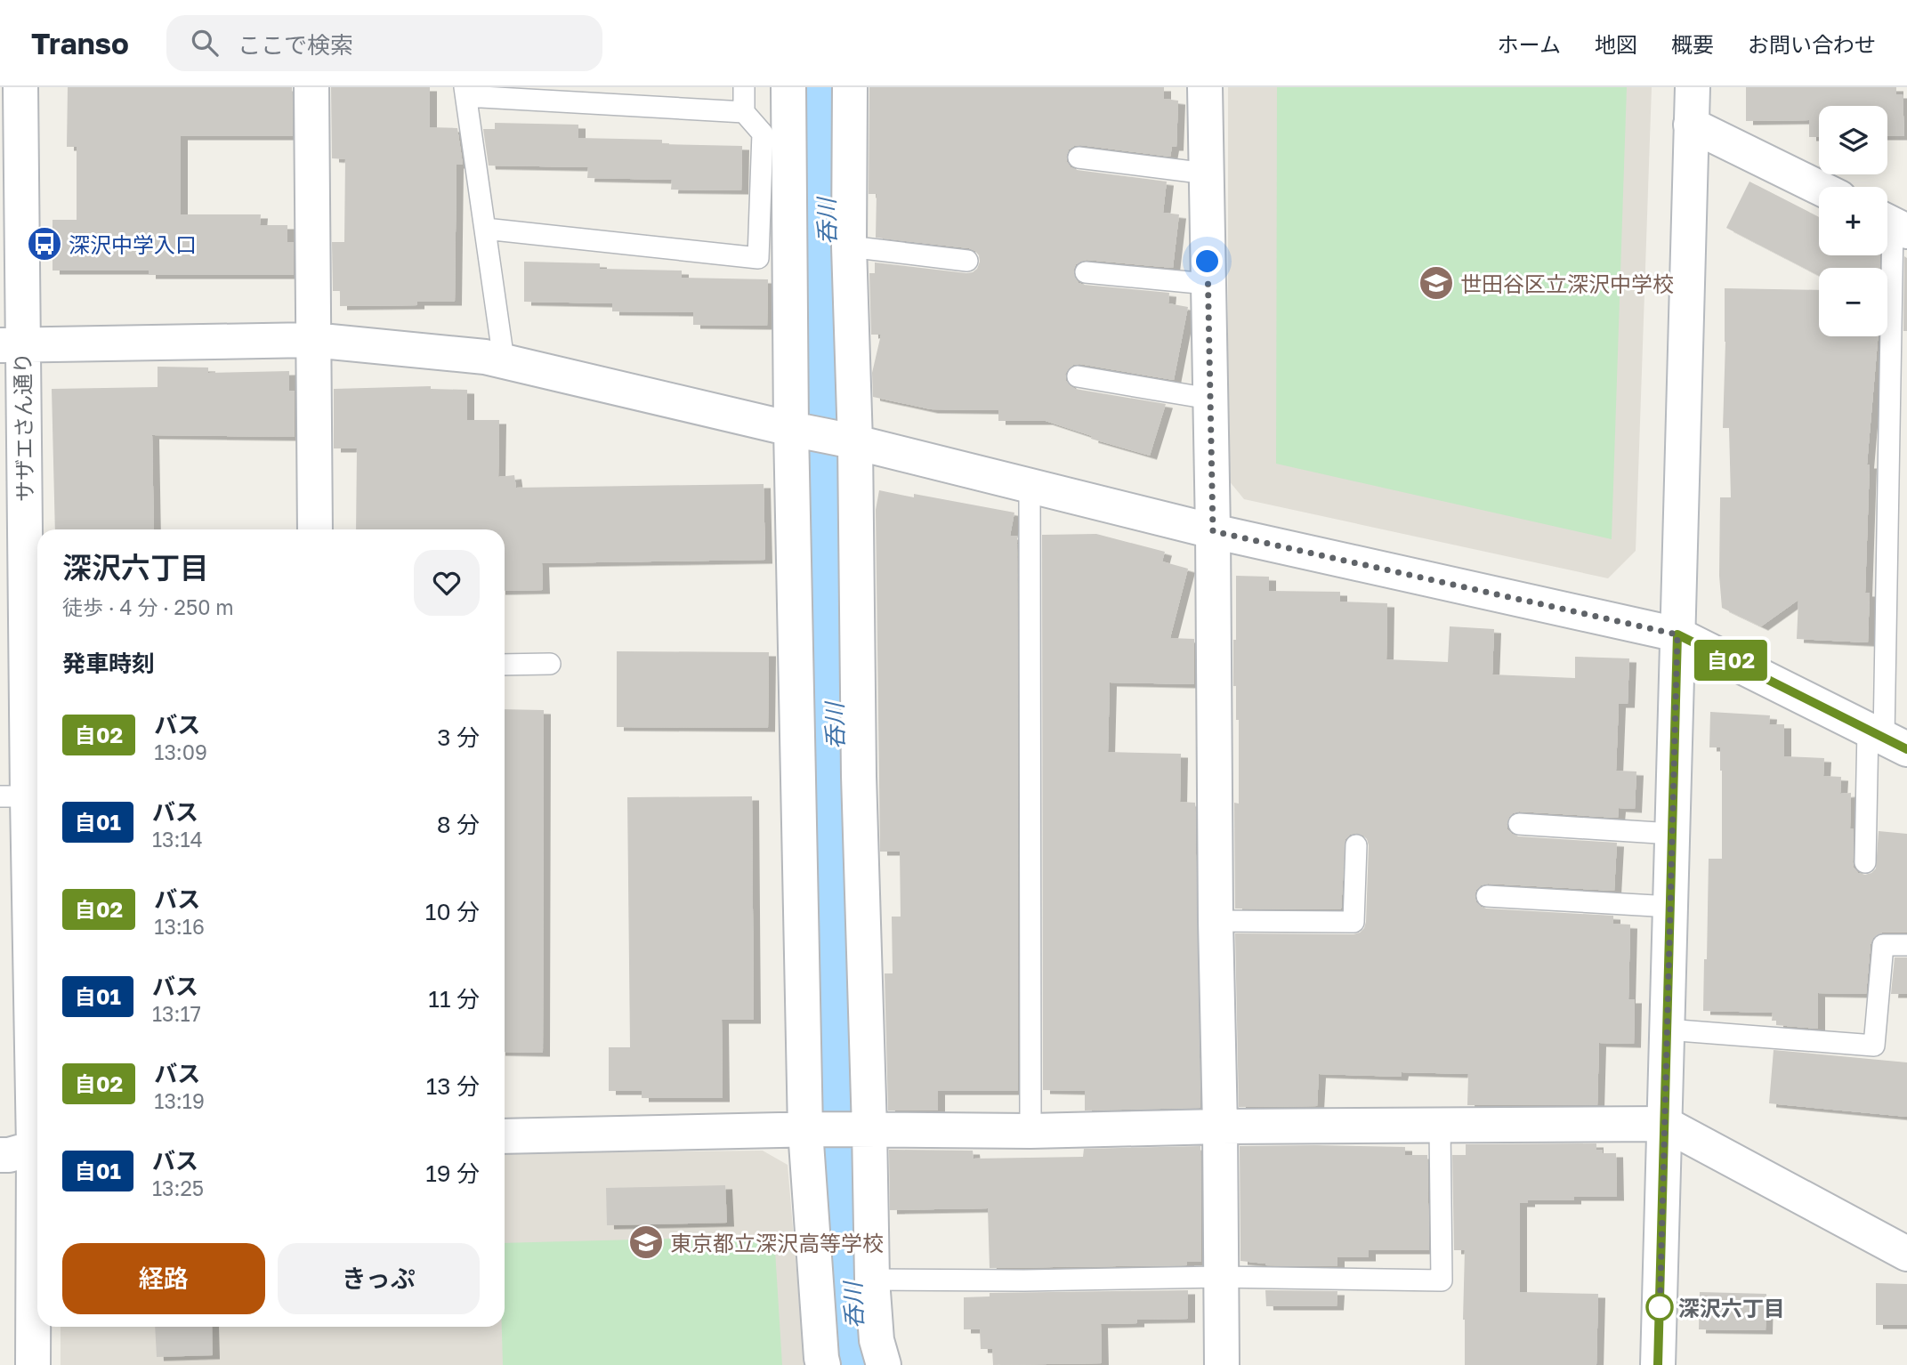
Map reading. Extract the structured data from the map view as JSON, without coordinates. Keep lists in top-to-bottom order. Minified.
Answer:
{"streets":{"street":["サザエさん通り"]},"water":["呑川"],"places":{"bus stop":["深沢中学入口"],"school or university":["世田谷区立深沢中学校","東京都立深沢高等学校"],"other":["深沢六丁目"]},"lines":["bus line 自02"],"page":{"header":"Transo","search":"ここで検索","nav":["ホーム","地図","概要","お問い合わせ"],"on_map":"自02","map_buttons":["+","−"],"heading":[["深沢六丁目","徒歩 · 4 分 · 250 m"],"発車時刻"],"list":[{"mark":"自02","name":"バス","note":"13:09","value":"3 分"},{"mark":"自01","name":"バス","note":"13:14","value":"8 分"},{"mark":"自02","name":"バス","note":"13:16","value":"10 分"},{"mark":"自01","name":"バス","note":"13:17","value":"11 分"},{"mark":"自02","name":"バス","note":"13:19","value":"13 分"},{"mark":"自01","name":"バス","note":"13:25","value":"19 分"}],"buttons":["経路","きっぷ"]}}
